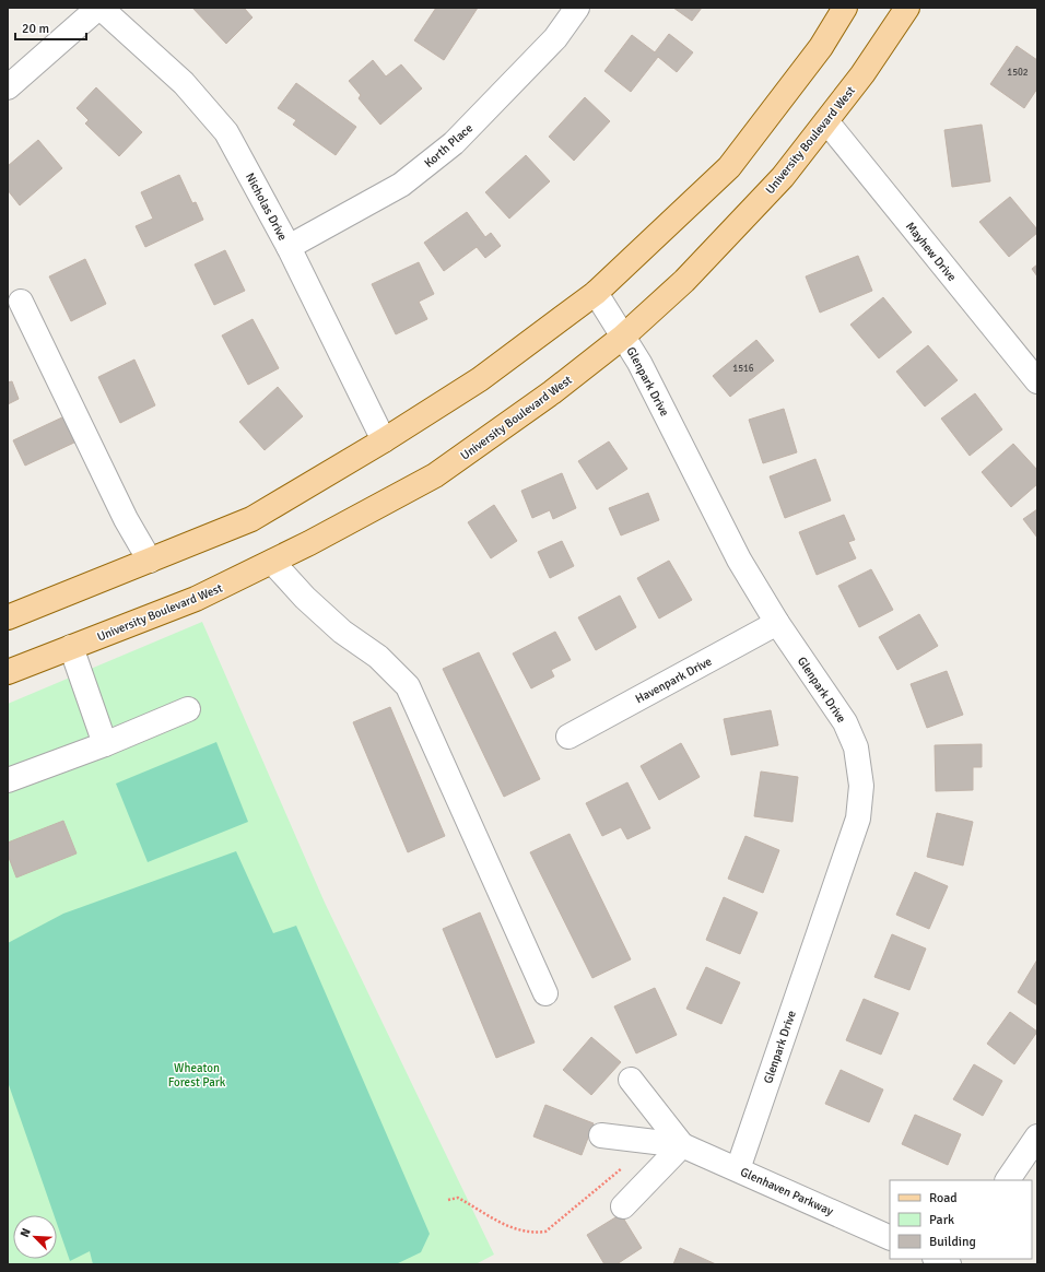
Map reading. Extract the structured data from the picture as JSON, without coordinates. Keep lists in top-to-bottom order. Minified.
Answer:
{"streets":{"main road":["University Boulevard West"],"street":["Korth Place","Nicholas Drive","Mayhew Drive","Glenpark Drive","Havenpark Drive","Glenhaven Parkway"]},"crossings":[["University Boulevard West","Mayhew Drive"],["University Boulevard West","Glenpark Drive"],["Korth Place","Nicholas Drive"],["Glenpark Drive","Havenpark Drive"],["Glenpark Drive","Glenhaven Parkway"]],"parks":["Wheaton Forest Park"],"house_numbers":["1502","1516"],"legend":["Road","Park","Building"],"scale_bar":"20 m","north":"top left"}
